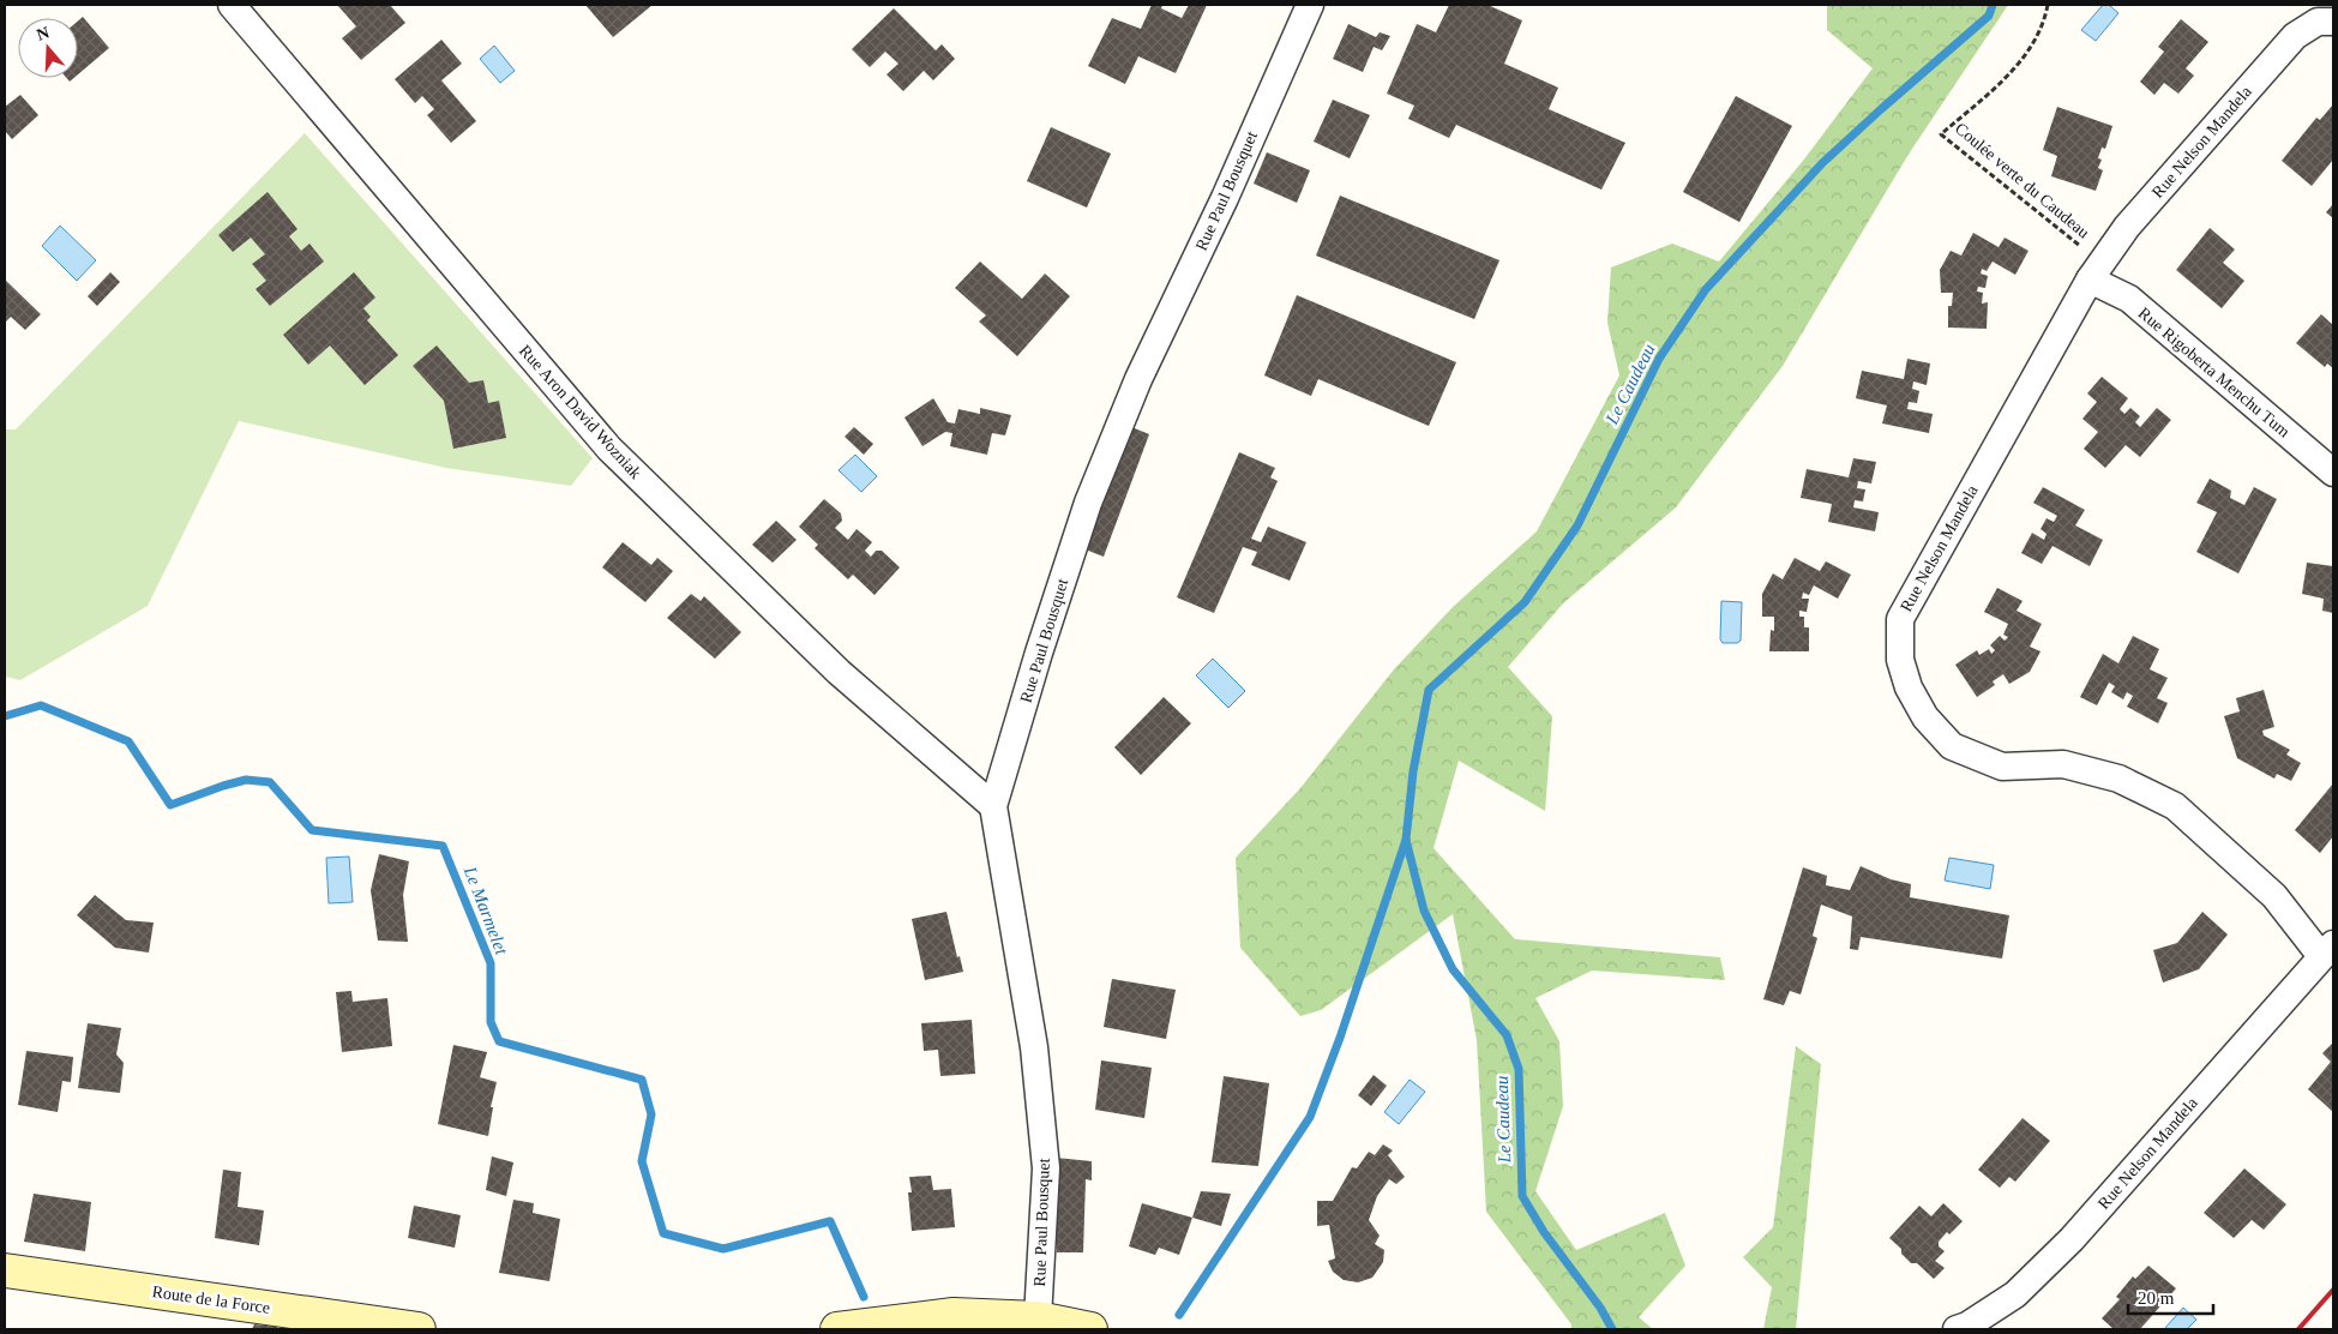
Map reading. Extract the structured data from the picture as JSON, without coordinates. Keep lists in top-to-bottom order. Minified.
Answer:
{"streets":{"street":["Rue Nelson Mandela","Rue Paul Bousquet","Rue Rigoberta Menchu Tum","Rue Aron David Wozniak","Route de la Force"],"path":["Coulée verte du Caudeau"]},"crossings":[["Rue Nelson Mandela","Coulée verte du Caudeau"],["Rue Nelson Mandela","Rue Rigoberta Menchu Tum"],["Coulée verte du Caudeau","Rue Rigoberta Menchu Tum"],["Rue Paul Bousquet","Rue Aron David Wozniak"]],"water":["Le Caudeau","Le Marmelet"],"scale_bar":"20 m","north":"top"}
